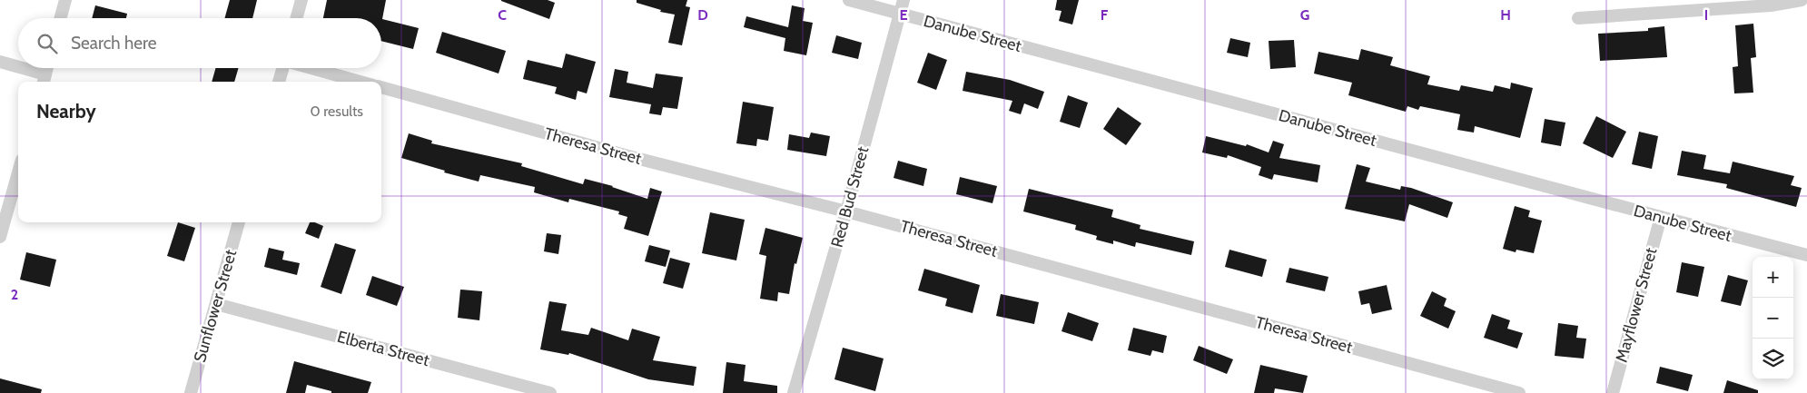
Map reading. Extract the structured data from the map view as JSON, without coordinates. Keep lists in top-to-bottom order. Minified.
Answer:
{"streets":{"street":["Danube Street","Theresa Street","Red Bud Street","Mayflower Street","Sunflower Street","Elberta Street"]},"crossings":[["Danube Street","Red Bud Street"],["Danube Street","Mayflower Street"],["Theresa Street","Red Bud Street"],["Sunflower Street","Elberta Street"]],"page":{"search":"Search here","heading":["Nearby","0 results"],"map_buttons":["+","−"]},"grid":{"columns":["C","D","E","F","G","H","I"],"rows":["2"]}}
